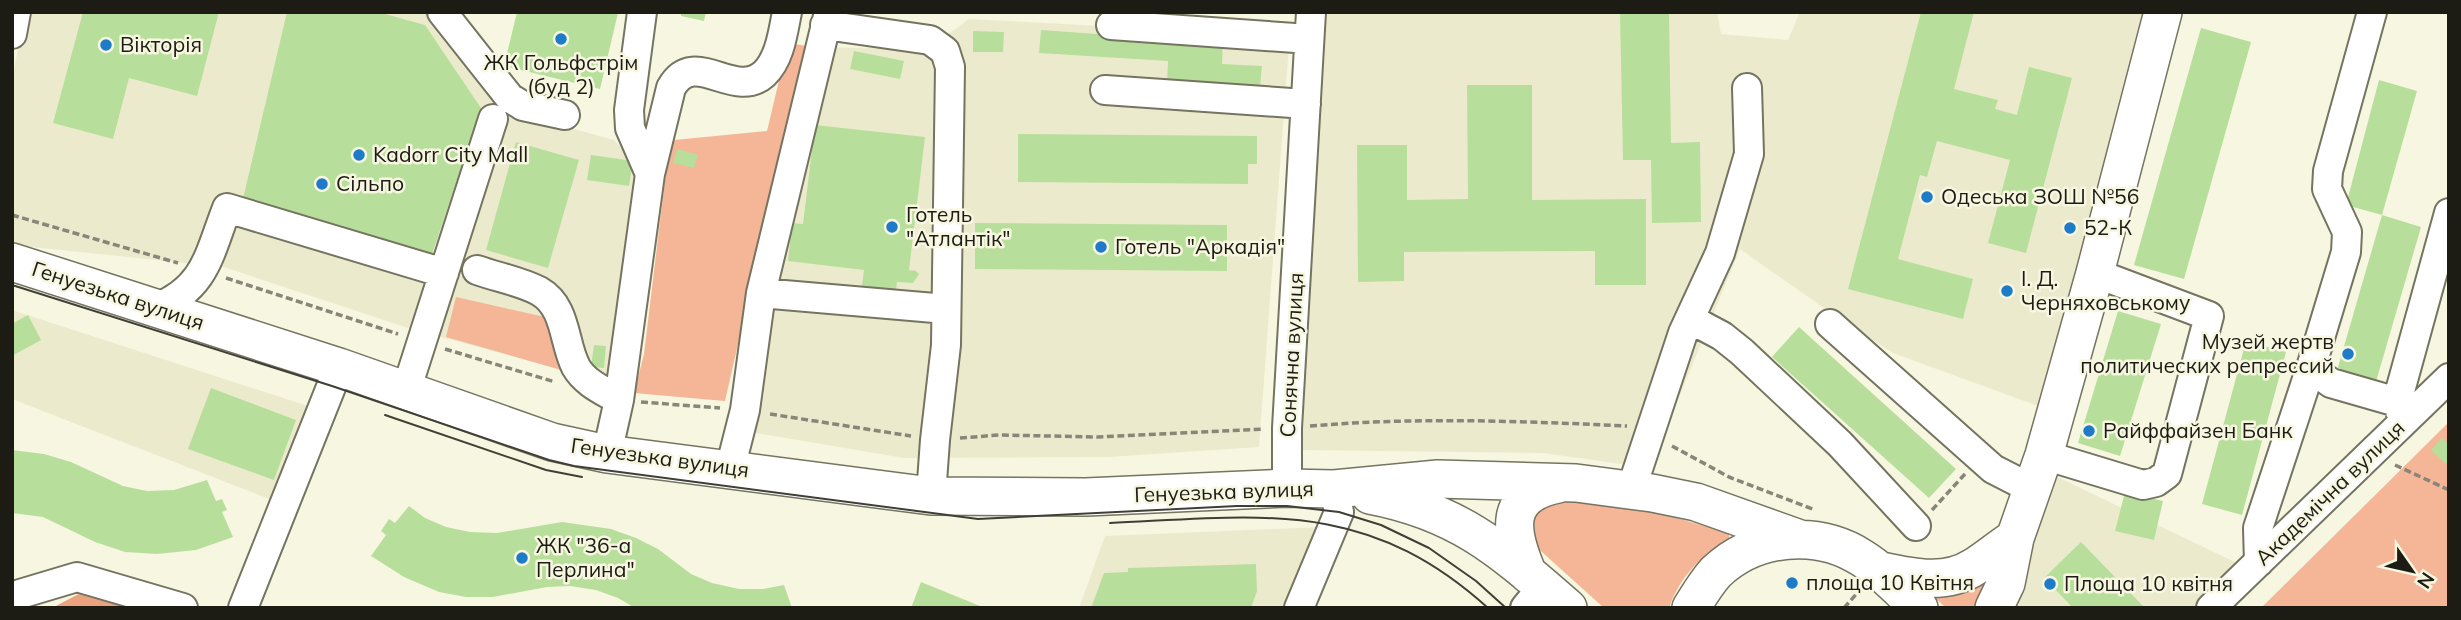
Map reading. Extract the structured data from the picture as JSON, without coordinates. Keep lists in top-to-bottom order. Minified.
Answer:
{"streets":{"main road":["Генуезька вулиця"],"street":["Сонячна вулиця","Академічна вулиця"]},"crossings":[["Генуезька вулиця","Сонячна вулиця"]],"places":["ЖК Гольфстрім (буд 2)","Вікторія","Kadorr City Mall","Сільпо","Одеська ЗОШ №56","Готель \"Атлантік\"","52-К","Готель \"Аркадія\"","І. Д. Черняховському","Музей жертв политических репрессий","Райффайзен Банк","ЖК \"36-а Перлина\"","площа 10 Квітня","Площа 10 квітня"],"north":"bottom right"}
